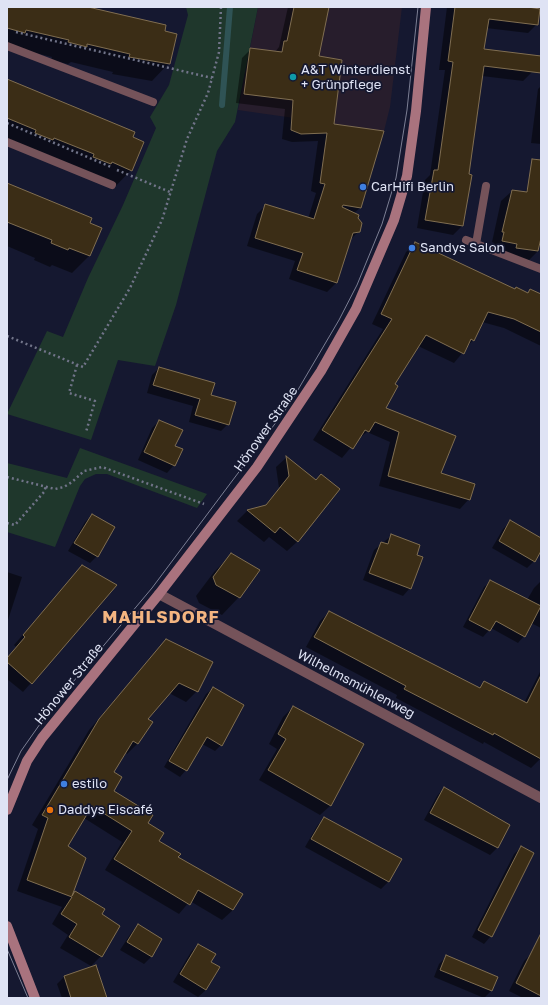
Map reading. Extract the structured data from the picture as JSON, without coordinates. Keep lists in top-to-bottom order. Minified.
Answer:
{"streets":{"main road":["Hönower Straße"],"street":["Wilhelmsmühlenweg"]},"crossings":[["Hönower Straße","Wilhelmsmühlenweg"]],"districts":["MAHLSDORF"],"places":["A&T Winterdienst + Grünpflege","CarHifi Berlin","Sandys Salon","estilo","Daddys Eiscafé"]}
